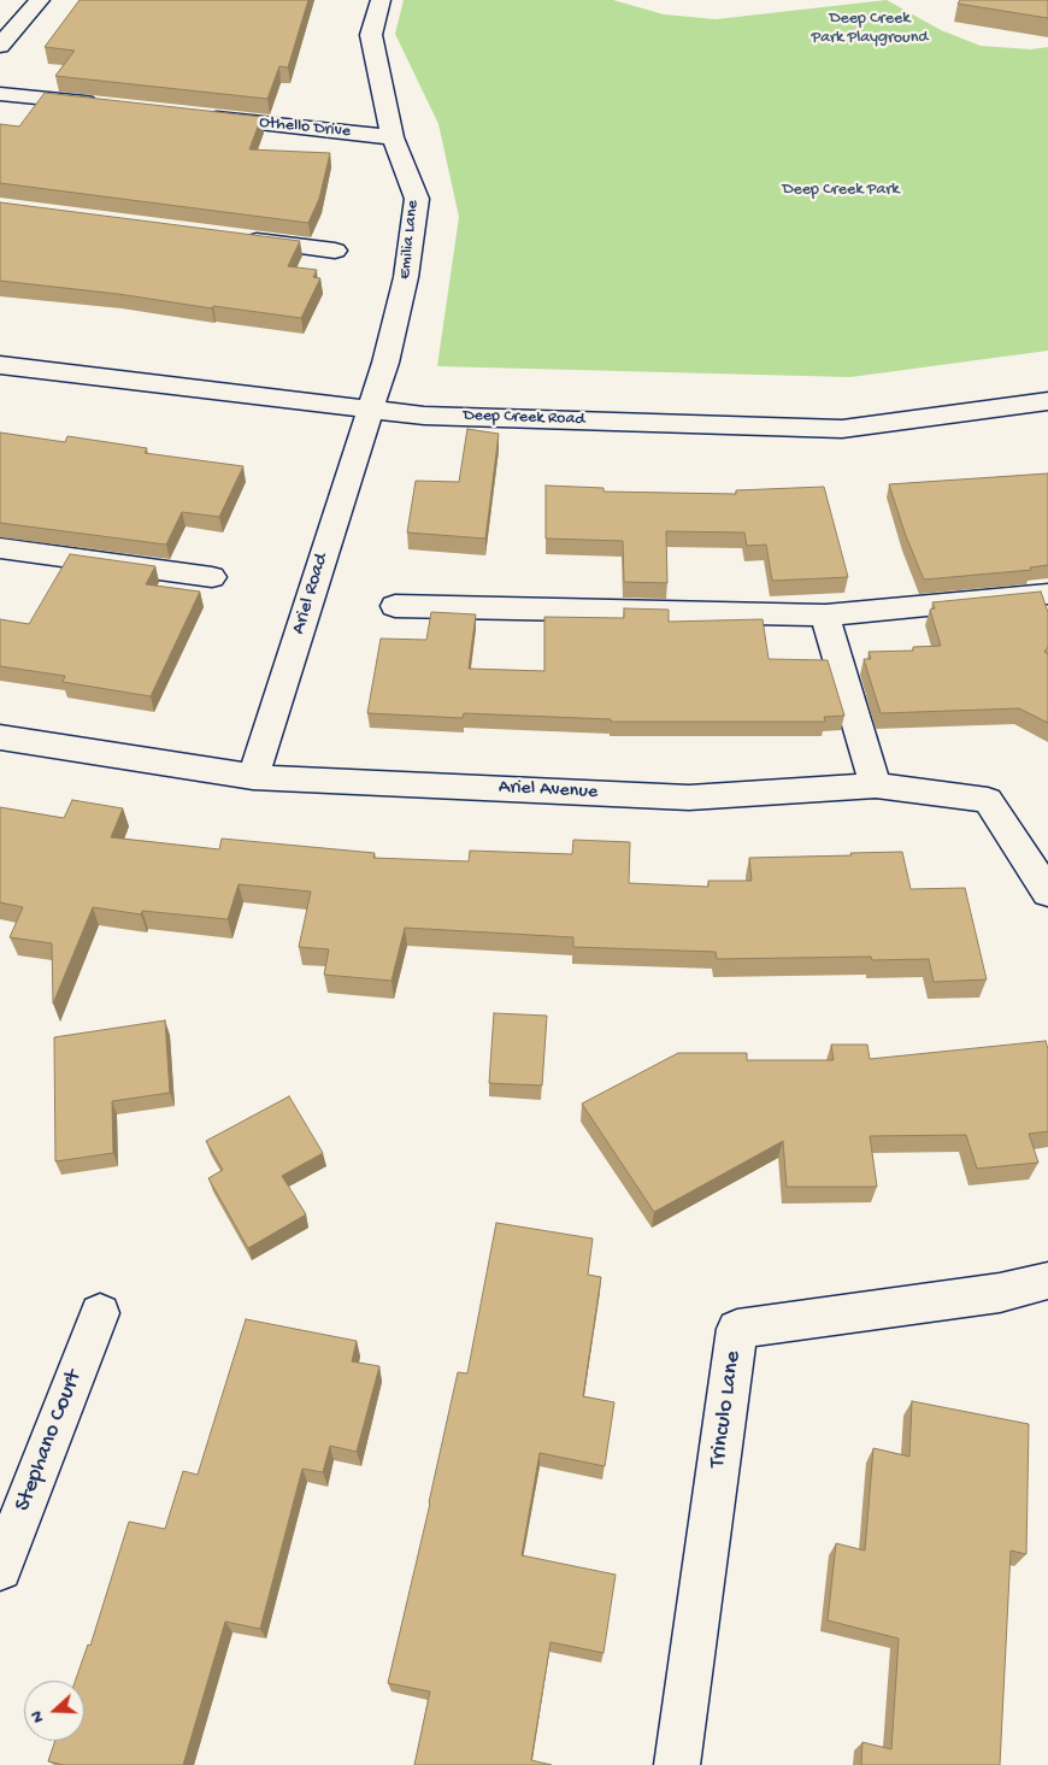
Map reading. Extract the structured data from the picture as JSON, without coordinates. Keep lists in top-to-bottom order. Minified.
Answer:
{"streets":{"street":["Othello Drive","Emilia Lane","Deep Creek Road","Ariel Road","Ariel Avenue","Trinculo Lane","Stephano Court"]},"crossings":[["Othello Drive","Emilia Lane"],["Emilia Lane","Deep Creek Road"],["Emilia Lane","Ariel Road"],["Deep Creek Road","Ariel Road"],["Ariel Road","Ariel Avenue"]],"parks":["Deep Creek Park Playground","Deep Creek Park"],"north":"left"}
